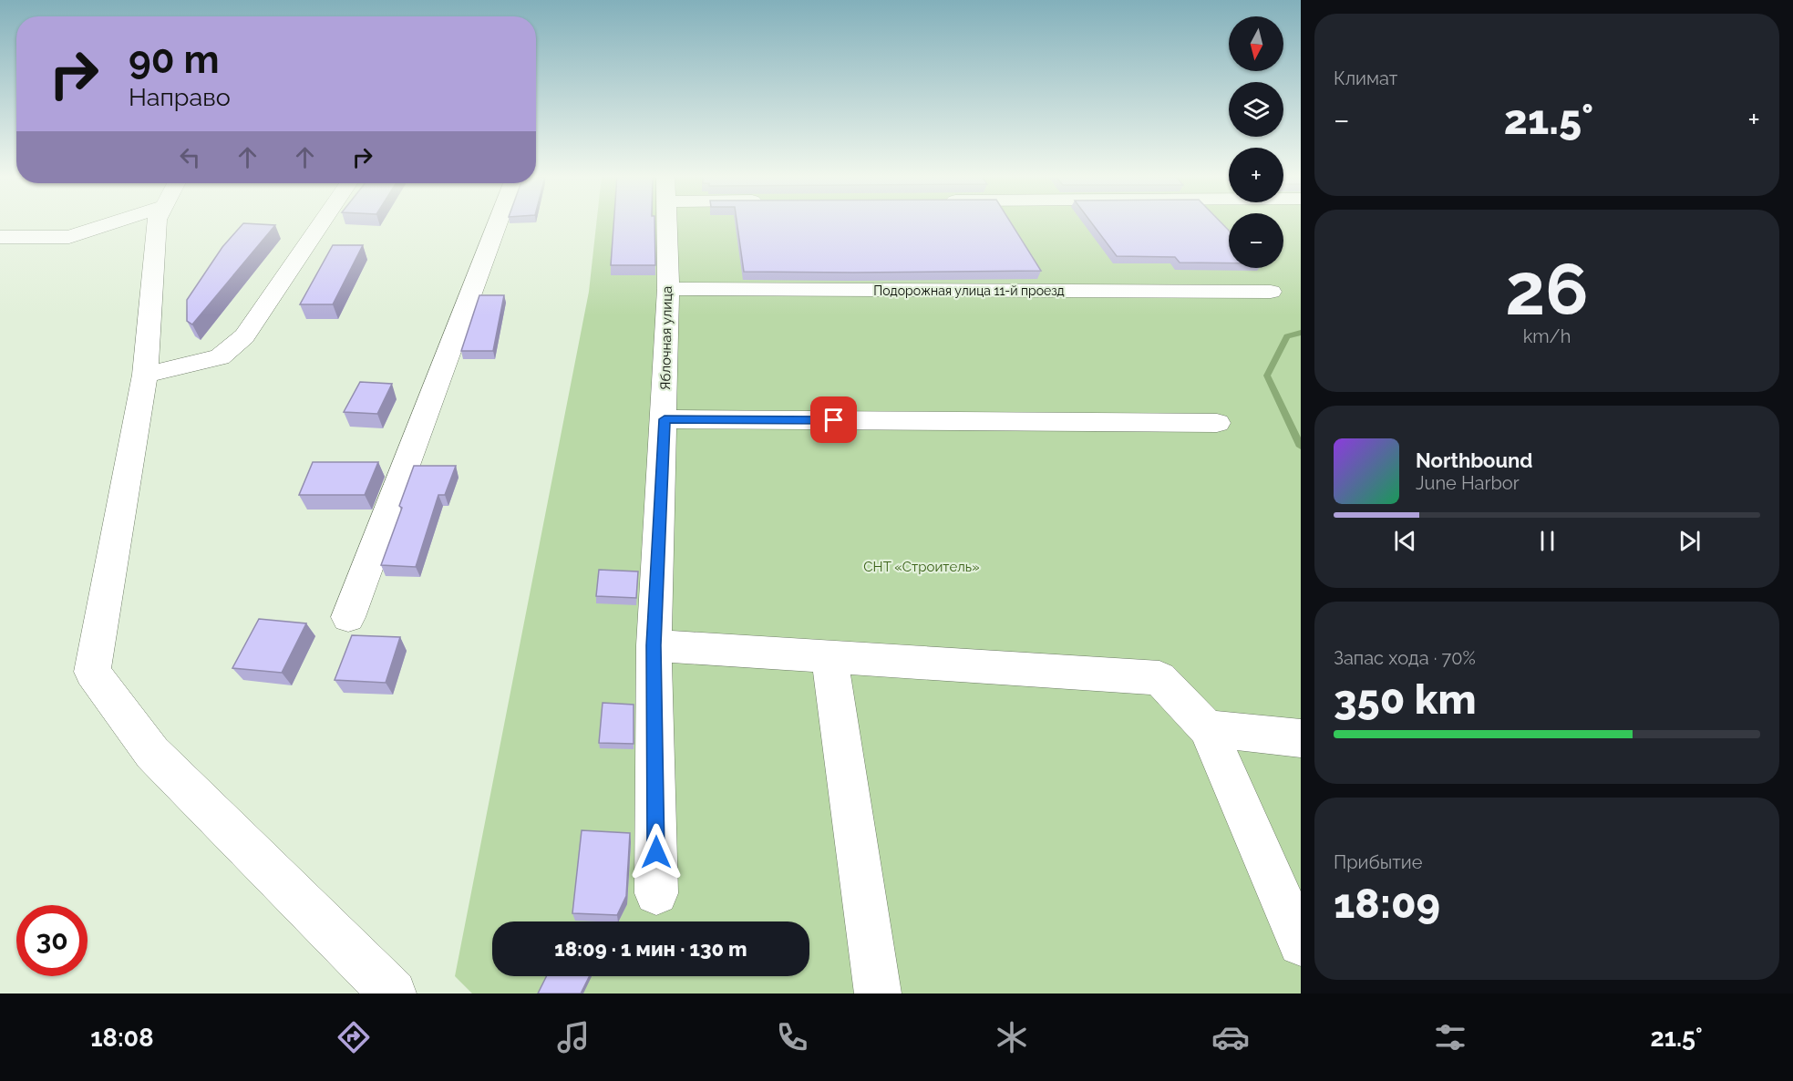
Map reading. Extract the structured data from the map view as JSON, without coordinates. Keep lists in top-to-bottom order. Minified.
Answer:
{"streets":{"street":["Подорожная улица 11-й проезд","Яблочная улица"]},"crossings":[["Подорожная улица 11-й проезд","Яблочная улица"]],"parks":["СНТ «Строитель»"],"north":"bottom","page":{"tile":["Климат",["26","km/h"],["Запас хода · 70%","350 km"],["Прибытие","18:09"]],"map_buttons":["+","−"],"turn":["90 m","Направо"],"heat":["−","21.5°","+"],"song":["Northbound","June Harbor"],"limit":"30","trip":"18:09 · 1 мин · 130 m","tabs":["18:08","21.5°"]}}
